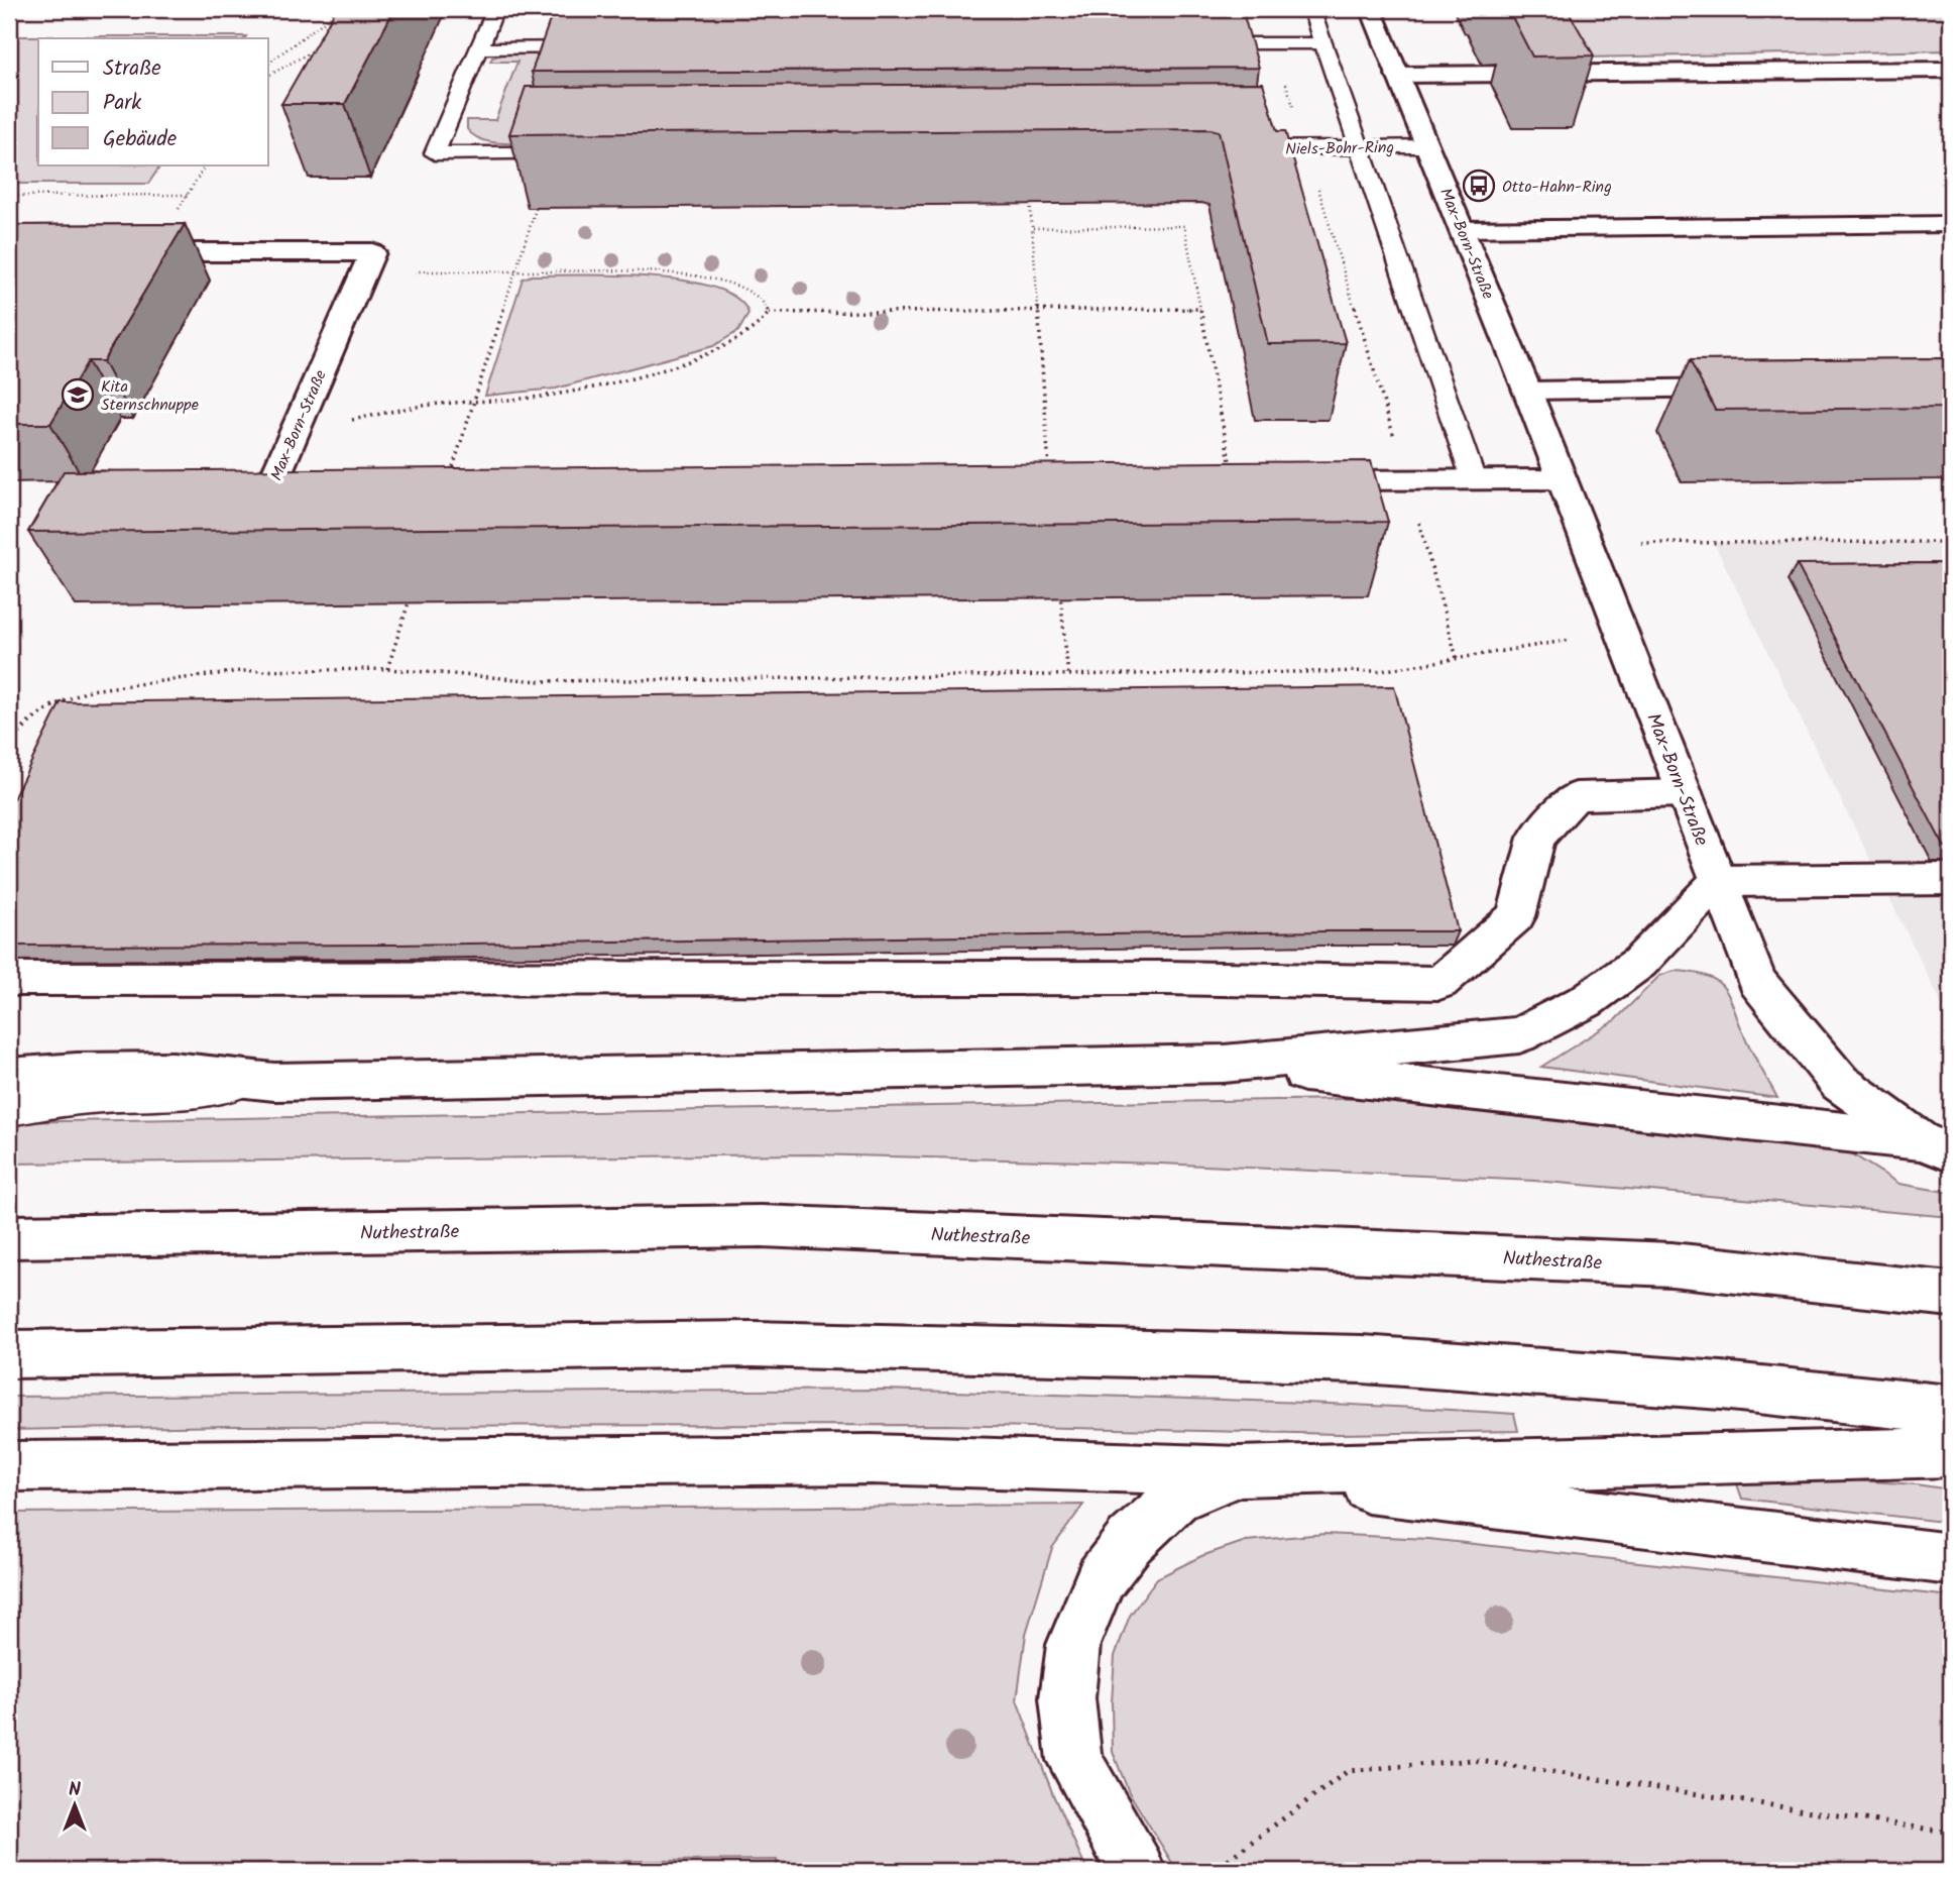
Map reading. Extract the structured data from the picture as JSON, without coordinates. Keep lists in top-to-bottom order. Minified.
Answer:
{"streets":{"main road":["Max-Born-Straße","Nuthestraße"],"lane":["Niels-Bohr-Ring"]},"crossings":[["Niels-Bohr-Ring","Max-Born-Straße"]],"places":{"bus stop":["Otto-Hahn-Ring"],"school or university":["Kita Sternschnuppe"]},"legend":["Straße","Park","Gebäude"],"north":"top"}
